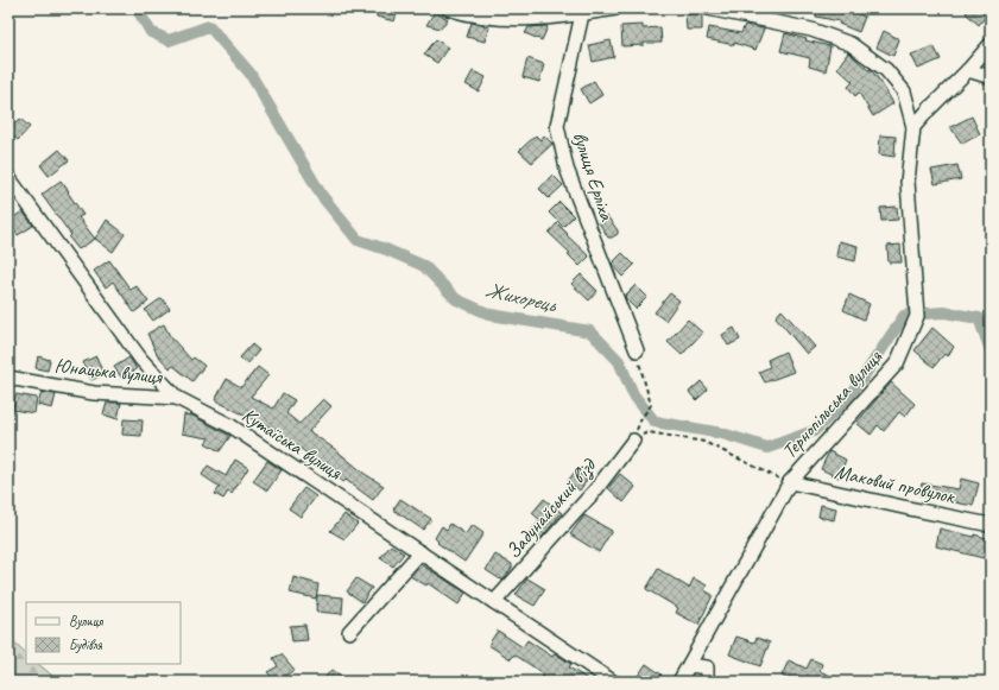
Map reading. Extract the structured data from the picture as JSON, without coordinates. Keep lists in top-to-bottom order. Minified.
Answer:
{"streets":{"street":["вулиця Ерліха","Юнацька вулиця","Тернопільська вулиця","Кутаїська вулиця","Маковий провулок","Задунайський в’їзд"]},"crossings":[["Юнацька вулиця","Кутаїська вулиця"],["Тернопільська вулиця","Маковий провулок"],["Кутаїська вулиця","Задунайський в’їзд"]],"water":["Жихорець"],"legend":["Вулиця","Будівля"]}
